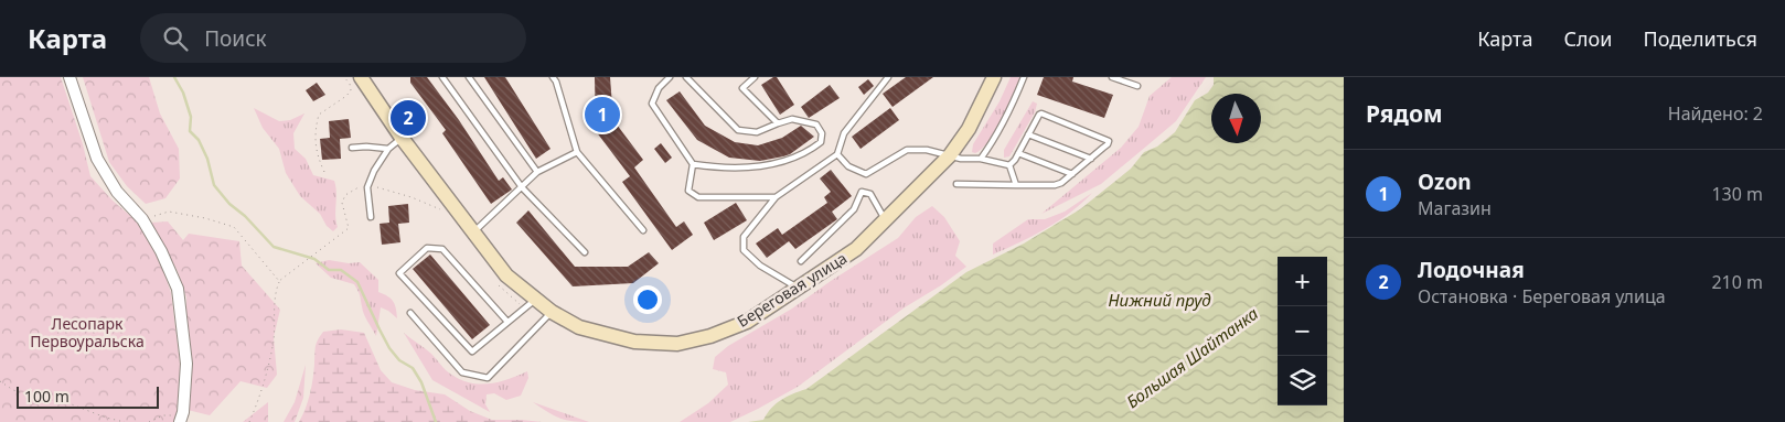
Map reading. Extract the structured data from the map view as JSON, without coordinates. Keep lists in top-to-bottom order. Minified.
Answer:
{"streets":{"main road":["Береговая улица"]},"water":["Нижний пруд","Большая Шайтанка"],"parks":["Лесопарк Первоуральска"],"scale_bar":"100 m","north":"bottom","page":{"header":"Карта","search":"Поиск","nav":["Карта","Слои","Поделиться"],"heading":["Рядом","Найдено: 2"],"pins":["1","2"],"list":[{"mark":"1","name":"Ozon","note":"Магазин","value":"130 m"},{"mark":"2","name":"Лодочная","note":"Остановка · Береговая улица","value":"210 m"}],"map_buttons":["+","−"],"scale":"100 m"}}
